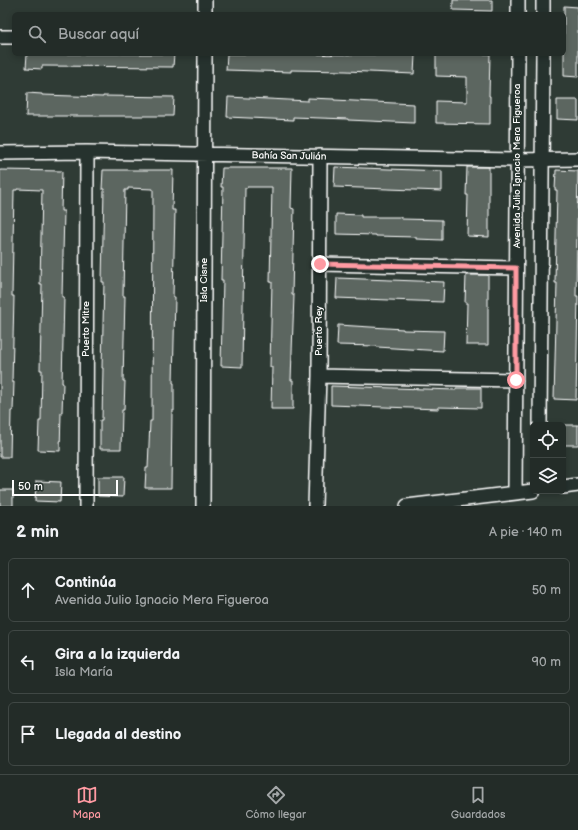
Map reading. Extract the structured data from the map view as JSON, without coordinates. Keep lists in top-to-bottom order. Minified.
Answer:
{"streets":{"street":["Bahía San Julián","Avenida Julio Ignacio Mera Figueroa","Isla Cisne","Puerto Mitre","Puerto Rey"]},"crossings":[["Bahía San Julián","Avenida Julio Ignacio Mera Figueroa"],["Bahía San Julián","Isla Cisne"],["Bahía San Julián","Puerto Mitre"],["Bahía San Julián","Puerto Rey"]],"scale_bar":"50 m","page":{"search":"Buscar aquí","scale":"50 m","heading":["2 min","A pie · 140 m"],"list":[["Continúa","Avenida Julio Ignacio Mera Figueroa","50 m"],["Gira a la izquierda","Isla María","90 m"],"Llegada al destino"],"nav":["Mapa","Cómo llegar","Guardados"]}}
